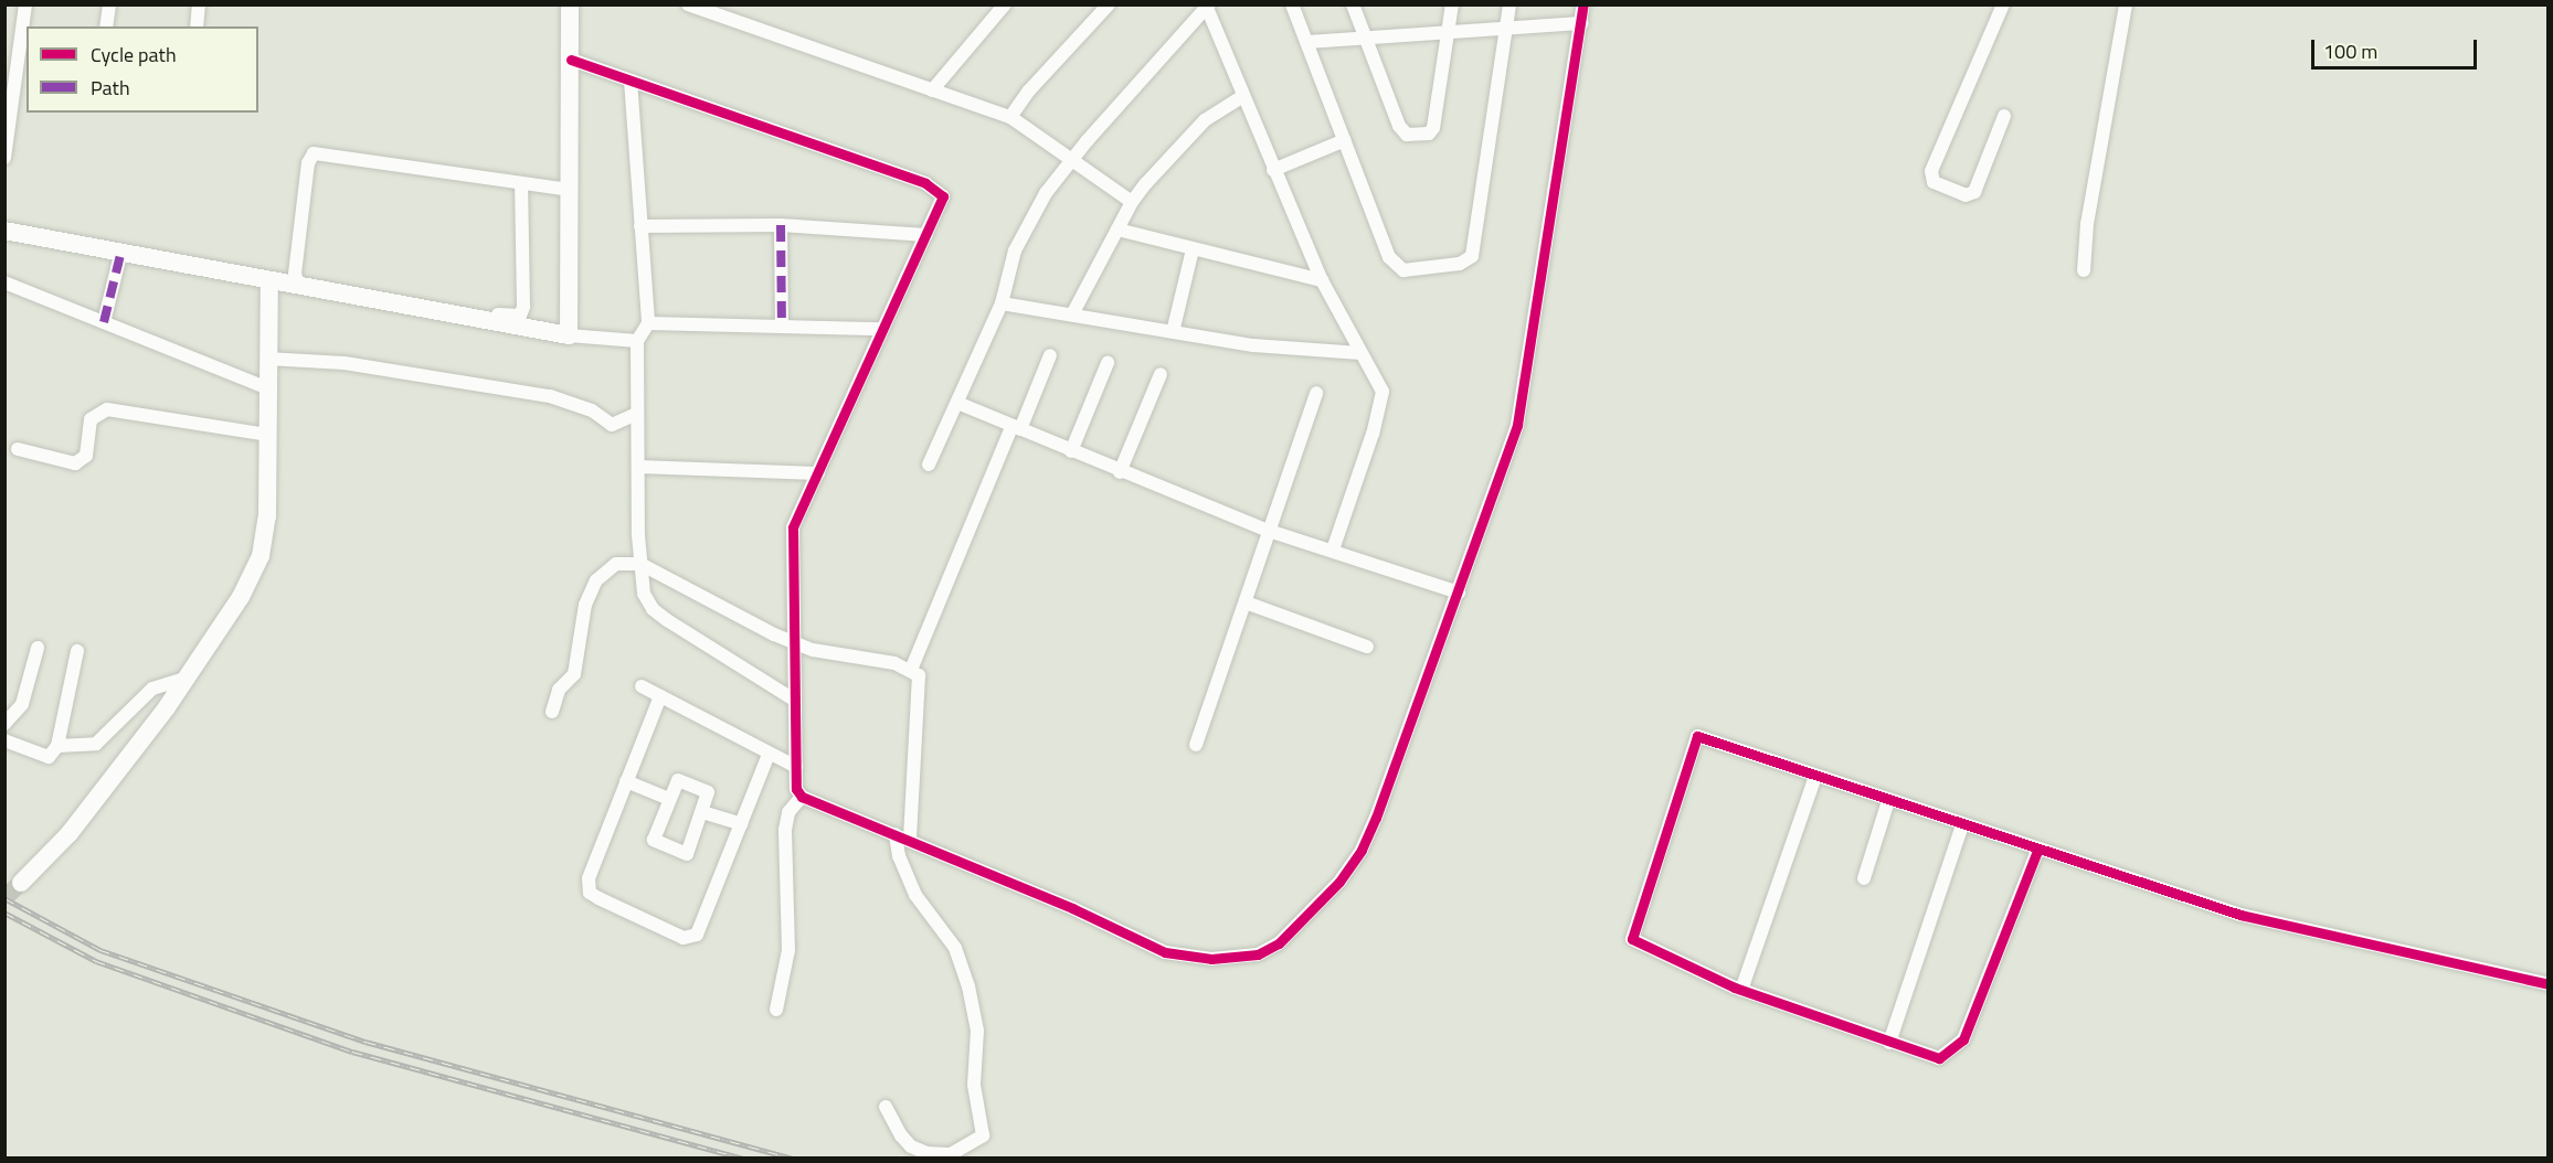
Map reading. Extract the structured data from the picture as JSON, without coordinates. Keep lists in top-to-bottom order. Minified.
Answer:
{"legend":["Cycle path","Path"],"scale_bar":"100 m"}
